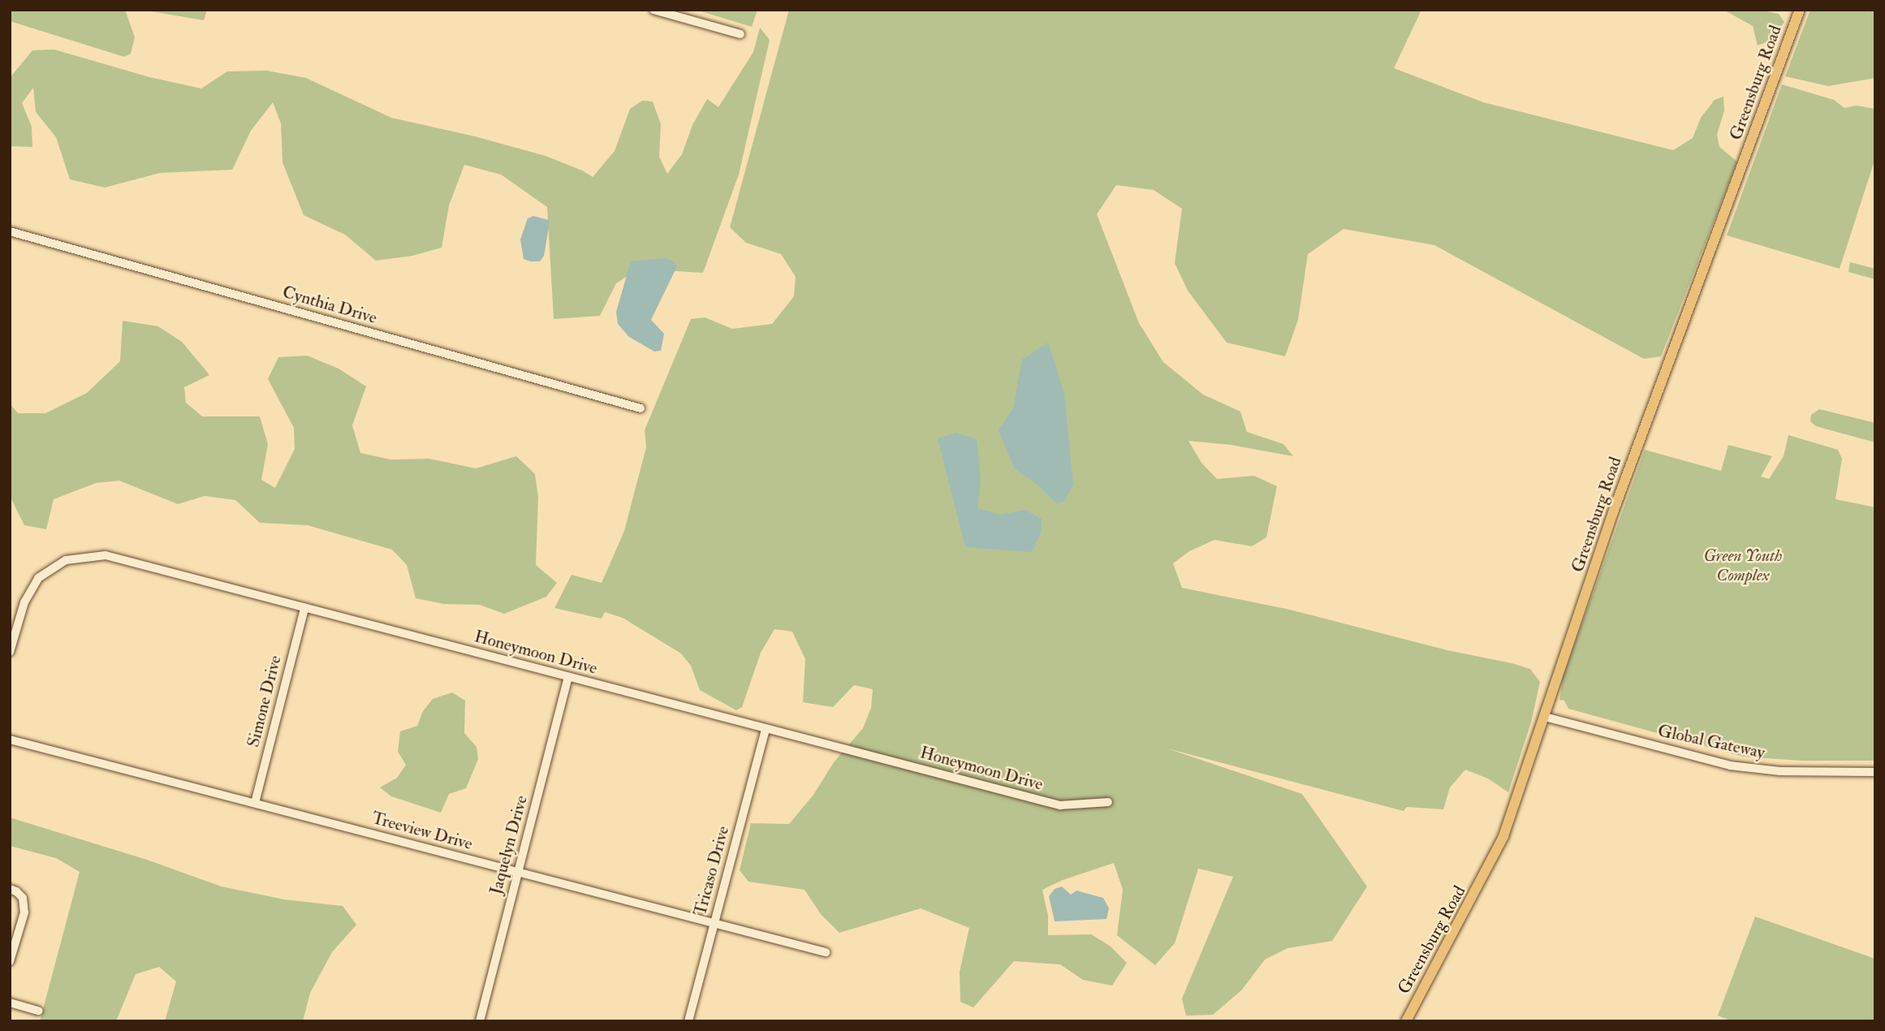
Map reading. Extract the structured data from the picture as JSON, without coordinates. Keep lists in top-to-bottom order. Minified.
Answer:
{"streets":{"main road":["Greensburg Road"],"street":["Cynthia Drive","Honeymoon Drive","Simone Drive","Global Gateway","Treeview Drive","Jaquelyn Drive","Tricaso Drive"]},"crossings":[["Greensburg Road","Global Gateway"],["Honeymoon Drive","Simone Drive"],["Honeymoon Drive","Jaquelyn Drive"],["Honeymoon Drive","Tricaso Drive"],["Simone Drive","Treeview Drive"],["Treeview Drive","Jaquelyn Drive"],["Treeview Drive","Tricaso Drive"]],"parks":["Green Youth Complex"]}
